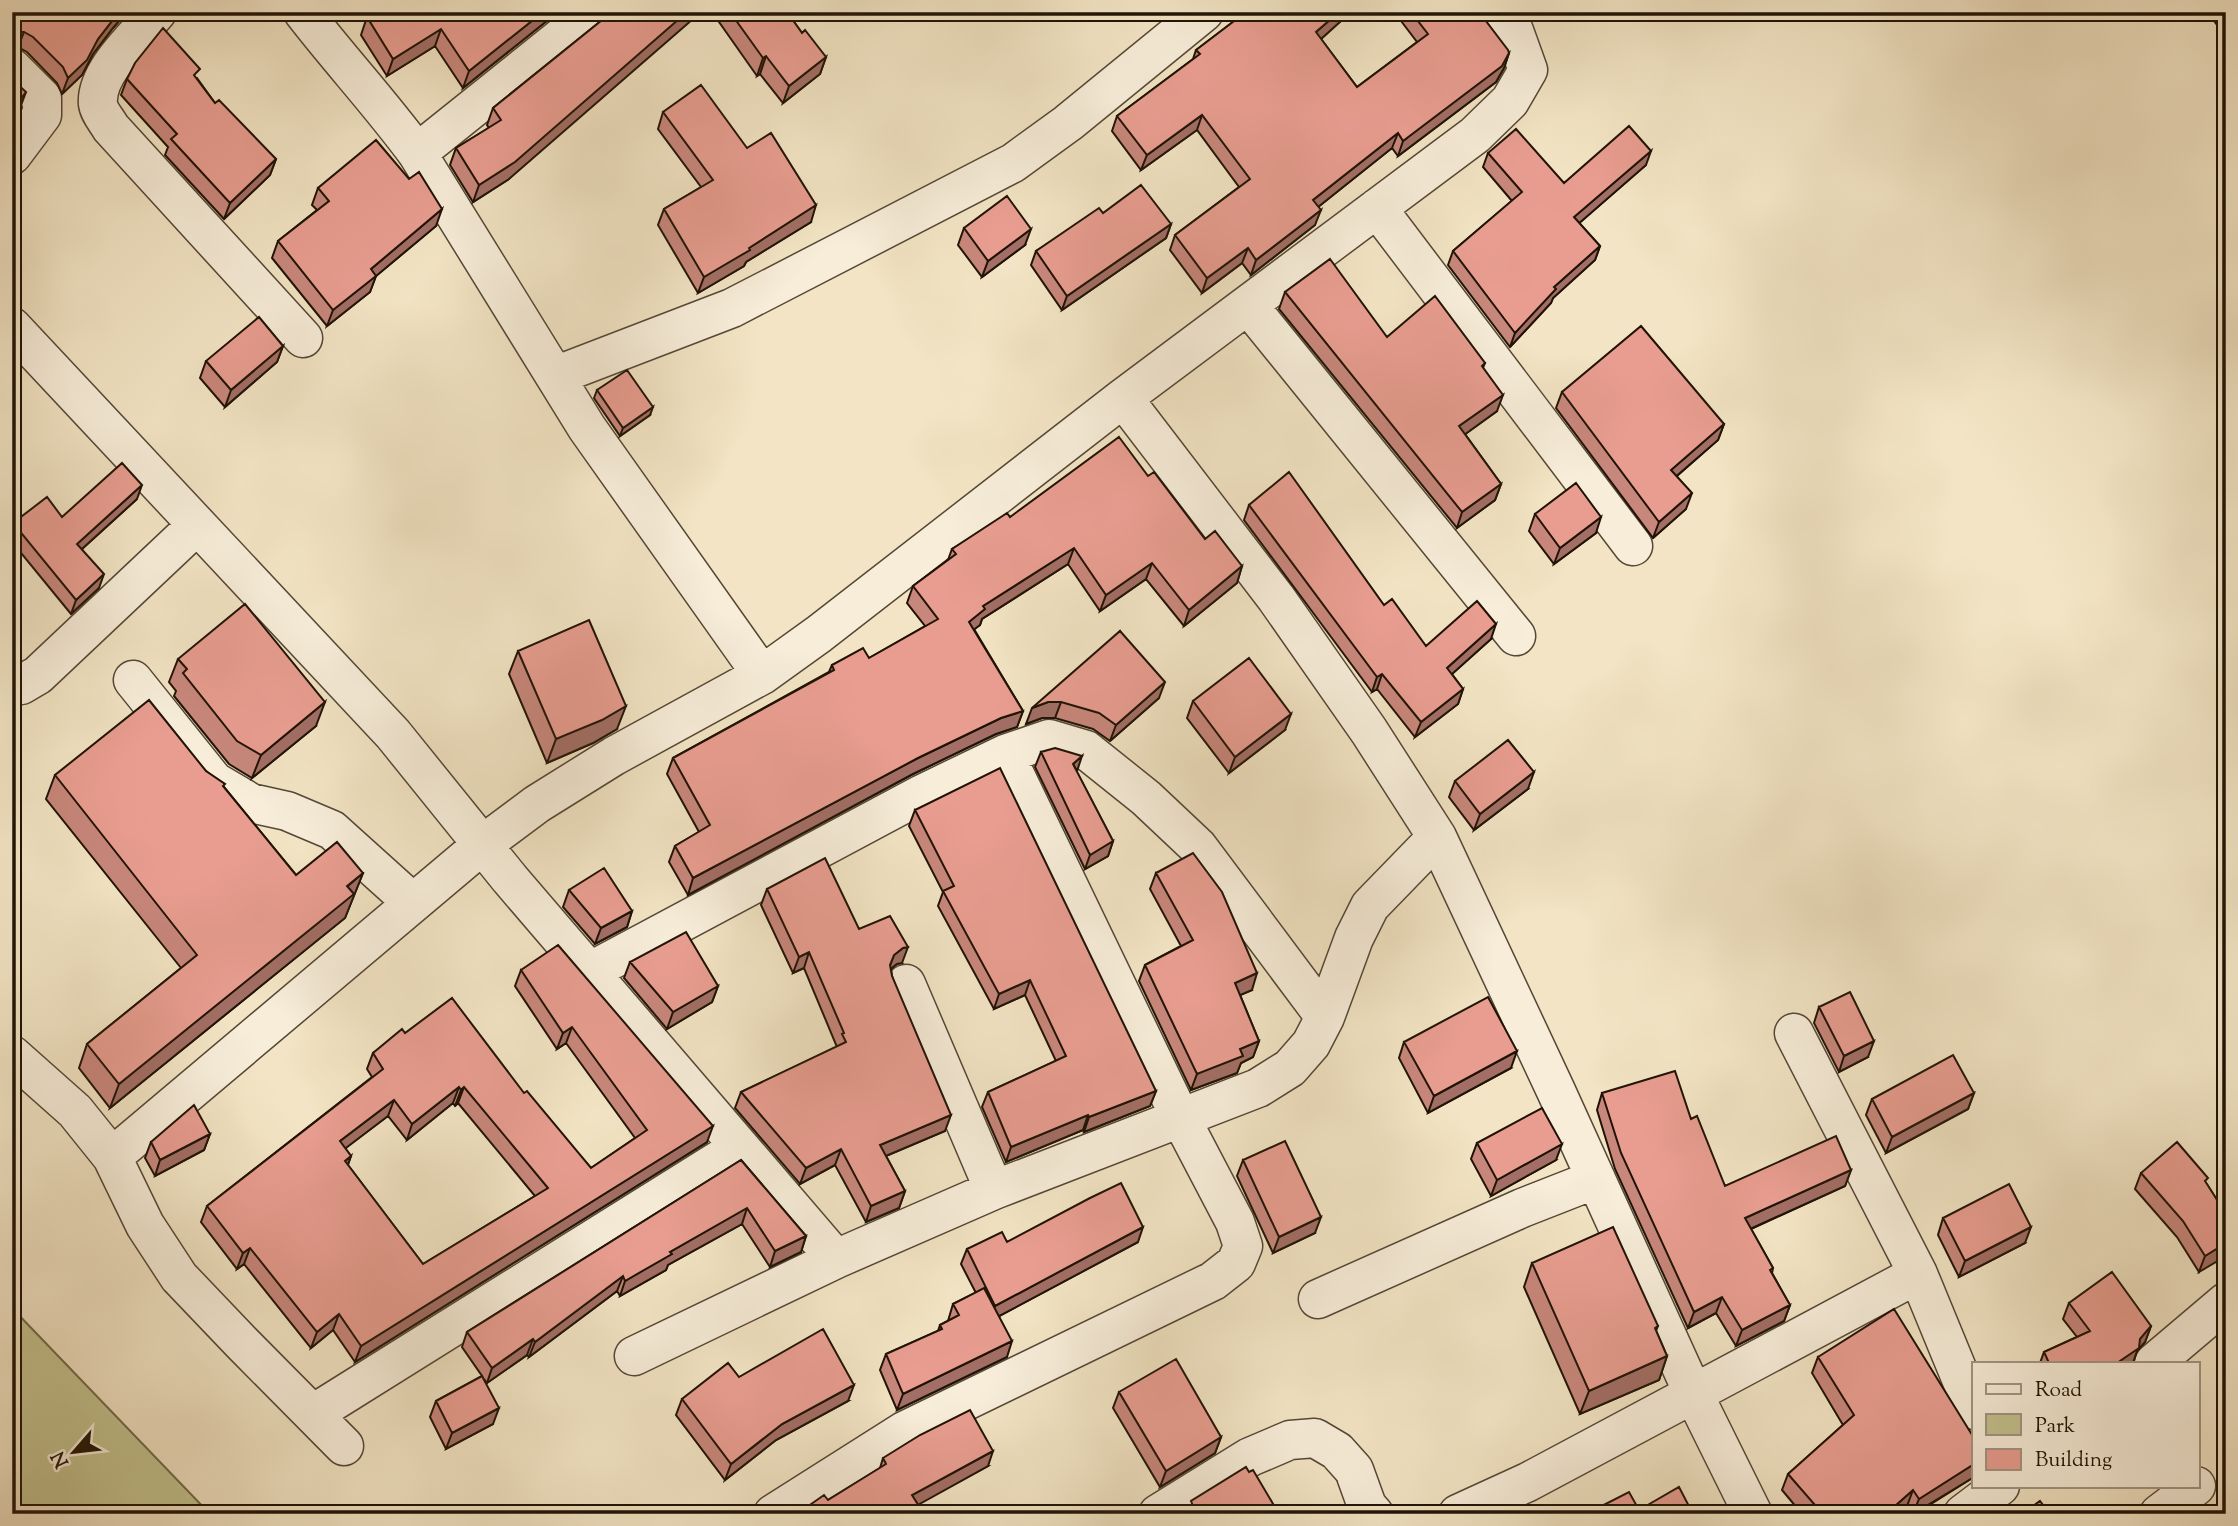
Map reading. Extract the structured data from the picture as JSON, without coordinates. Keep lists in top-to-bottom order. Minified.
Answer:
{"legend":["Road","Park","Building"],"north":"bottom left"}
